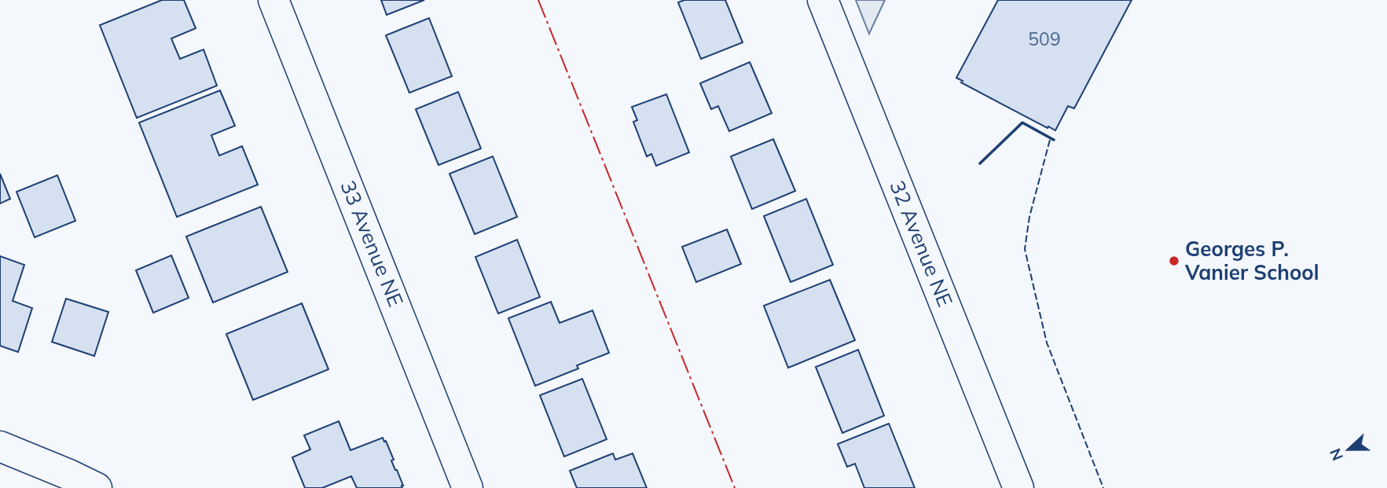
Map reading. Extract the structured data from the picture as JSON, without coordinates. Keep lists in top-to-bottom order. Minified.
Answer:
{"streets":{"street":["33 Avenue NE","32 Avenue NE"]},"places":["Georges P. Vanier School"],"house_numbers":["509"],"north":"left"}
